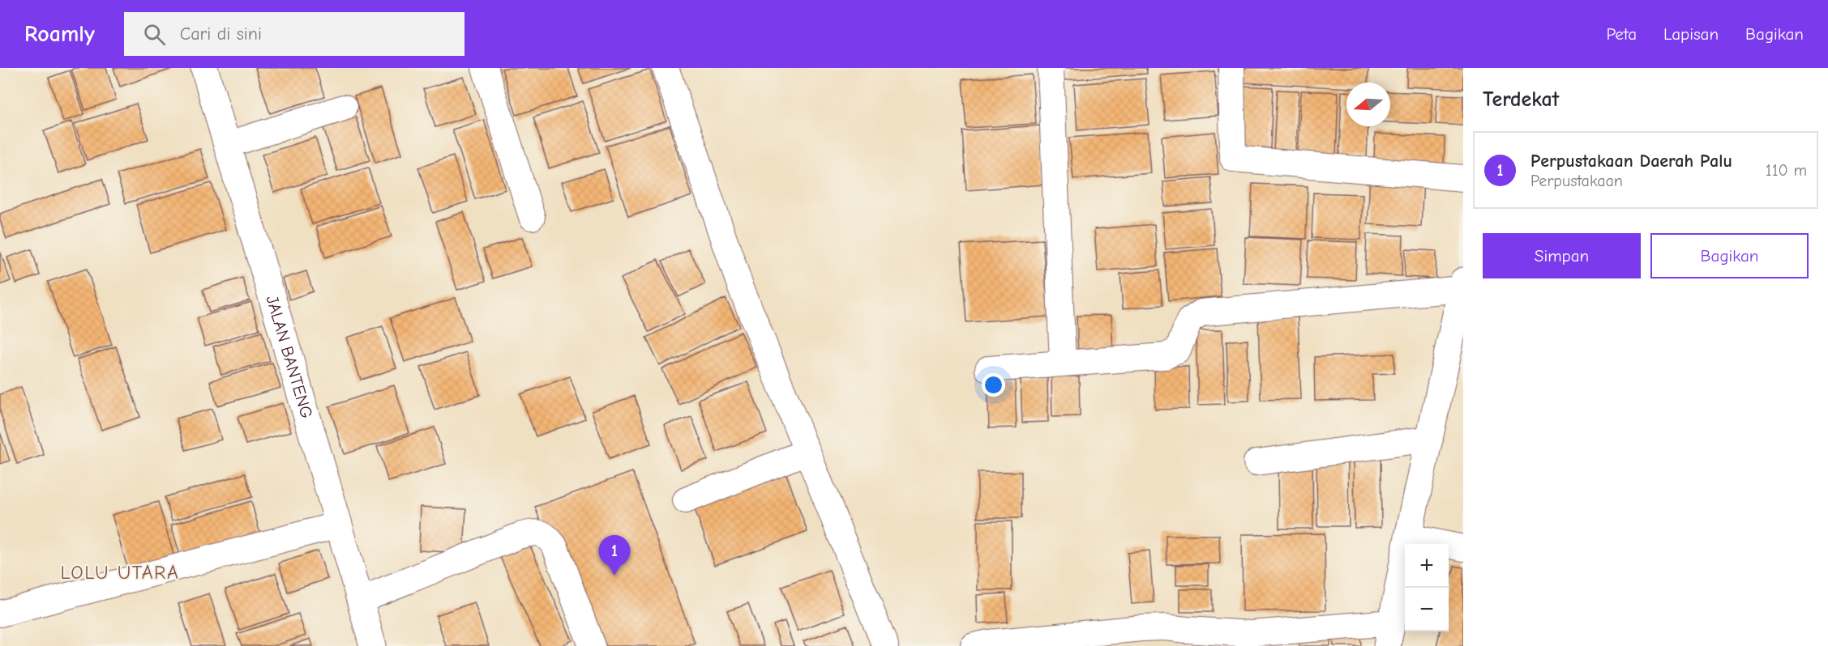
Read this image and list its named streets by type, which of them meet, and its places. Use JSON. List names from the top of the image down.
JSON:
{
  "streets": {
    "street": ["JALAN BANTENG"]
  },
  "districts": ["LOLU UTARA"],
  "north": "left",
  "page": {
    "header": "Roamly",
    "search": "Cari di sini",
    "nav": ["Peta", "Lapisan", "Bagikan"],
    "heading": "Terdekat",
    "list": [
      {
        "mark": "1",
        "name": "Perpustakaan Daerah Palu",
        "note": "Perpustakaan",
        "value": "110 m"
      }
    ],
    "buttons": ["Simpan", "Bagikan"],
    "pins": "1",
    "map_buttons": ["+", "−"]
  }
}
